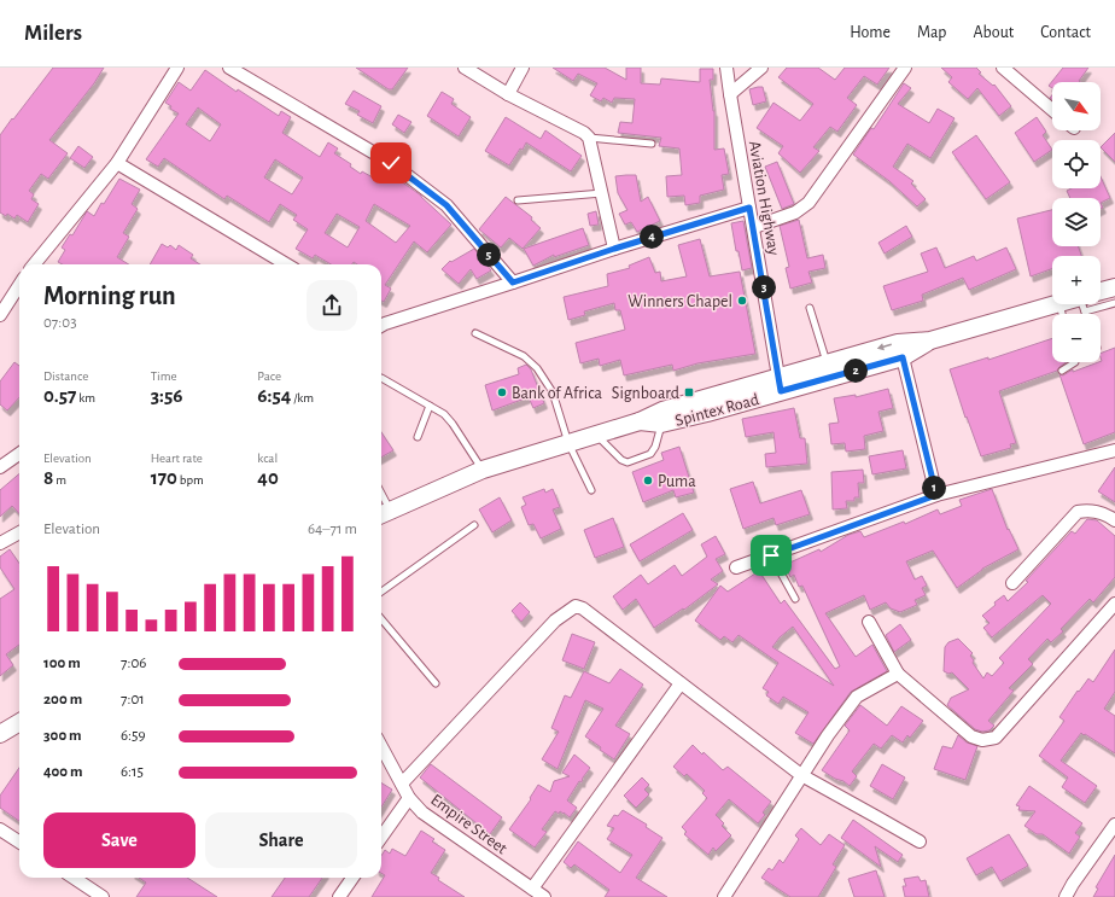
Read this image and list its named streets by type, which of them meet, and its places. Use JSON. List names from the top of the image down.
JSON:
{
  "streets": {
    "main road": ["Spintex Road"],
    "street": ["Aviation Highway", "Empire Street"]
  },
  "crossings": [
    ["Aviation Highway", "Spintex Road"]
  ],
  "places": {
    "other": ["Winners Chapel", "Bank of Africa", "Puma"],
    "transit": ["Signboard"]
  },
  "north": "bottom right",
  "page": {
    "header": "Milers",
    "nav": [
      "Home",
      "Map",
      "About",
      "Contact"
    ],
    "map_buttons": ["+", "−"],
    "pins": [
      "4",
      "5",
      "3",
      "2",
      "1"
    ],
    "heading": ["Morning run", "07:03"],
    "stats": [
      ["Distance", "0.57 km"],
      ["Time", "3:56"],
      ["Pace", "6:54 /km"],
      ["Elevation", "8 m"],
      ["Heart rate", "170 bpm"],
      ["kcal", "40"]
    ],
    "chart": ["Elevation", "64–71 m"],
    "list": [
      {
        "name": "100 m",
        "note": "7:06"
      },
      {
        "name": "200 m",
        "note": "7:01"
      },
      {
        "name": "300 m",
        "note": "6:59"
      },
      {
        "name": "400 m",
        "note": "6:15"
      }
    ],
    "buttons": ["Save", "Share"]
  }
}
